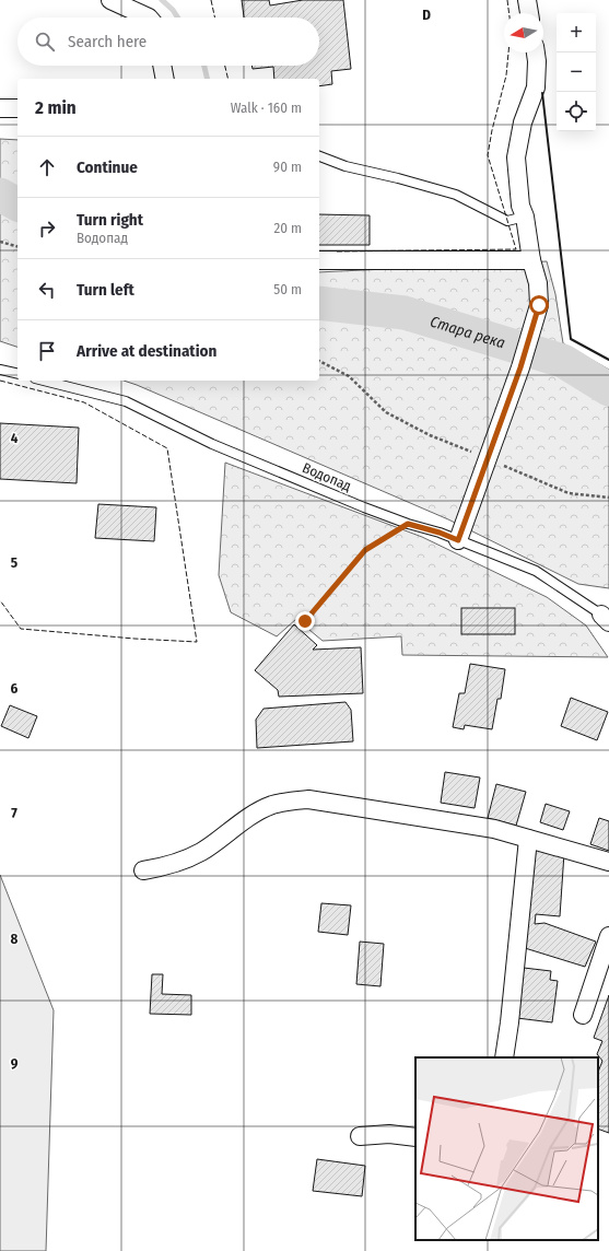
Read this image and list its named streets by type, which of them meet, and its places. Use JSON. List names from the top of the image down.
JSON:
{
  "streets": {
    "lane": ["Водопад"]
  },
  "water": ["Стара река"],
  "north": "left",
  "page": {
    "map_buttons": ["+", "−"],
    "search": "Search here",
    "heading": ["2 min", "Walk · 160 m"],
    "list": [
      ["Continue", "90 m"],
      ["Turn right", "Водопад", "20 m"],
      ["Turn left", "50 m"],
      "Arrive at destination"
    ]
  },
  "grid": {
    "columns": ["D"],
    "rows": [
      "4",
      "5",
      "6",
      "7",
      "8",
      "9"
    ]
  }
}
